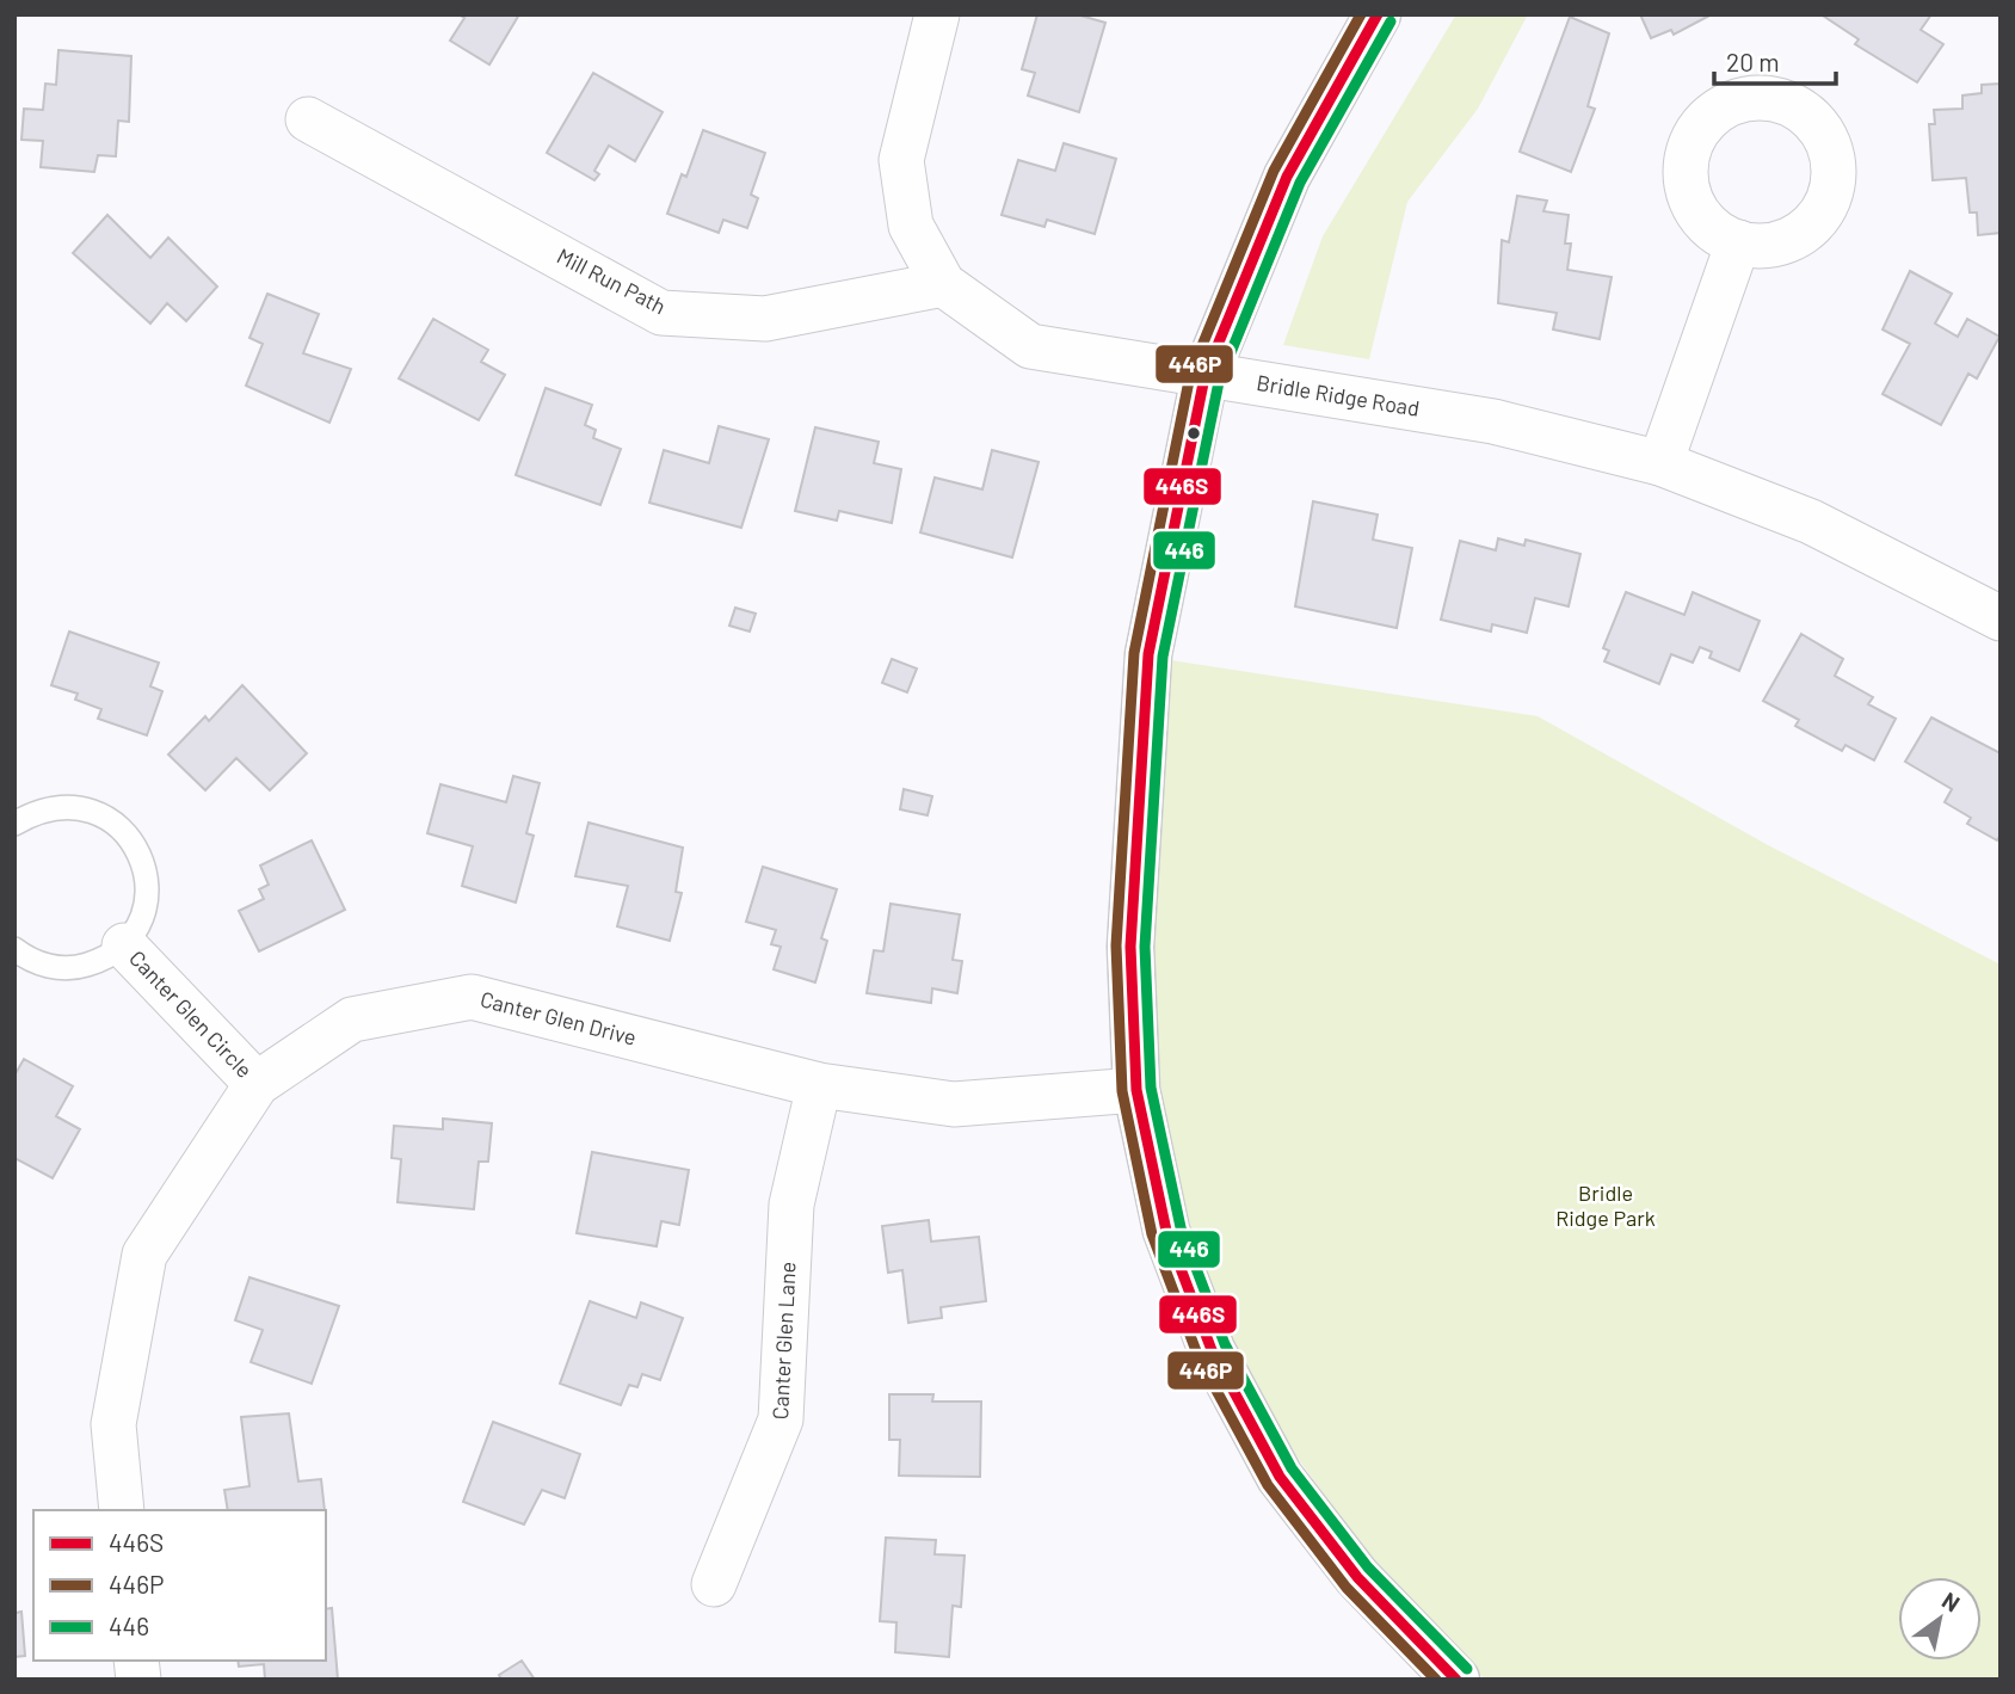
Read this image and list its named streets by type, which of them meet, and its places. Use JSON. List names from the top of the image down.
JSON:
{
  "streets": {
    "street": [
      "Mill Run Path",
      "Bridle Ridge Road",
      "Canter Glen Circle",
      "Canter Glen Drive",
      "Canter Glen Lane"
    ]
  },
  "crossings": [
    ["Mill Run Path", "Bridle Ridge Road"],
    ["Canter Glen Circle", "Canter Glen Drive"],
    ["Canter Glen Drive", "Canter Glen Lane"]
  ],
  "parks": ["Bridle Ridge Park"],
  "lines": ["transit line 446S", "transit line 446P", "transit line 446"],
  "legend": ["446S", "446P", "446"],
  "scale_bar": "20 m",
  "north": "top right"
}
